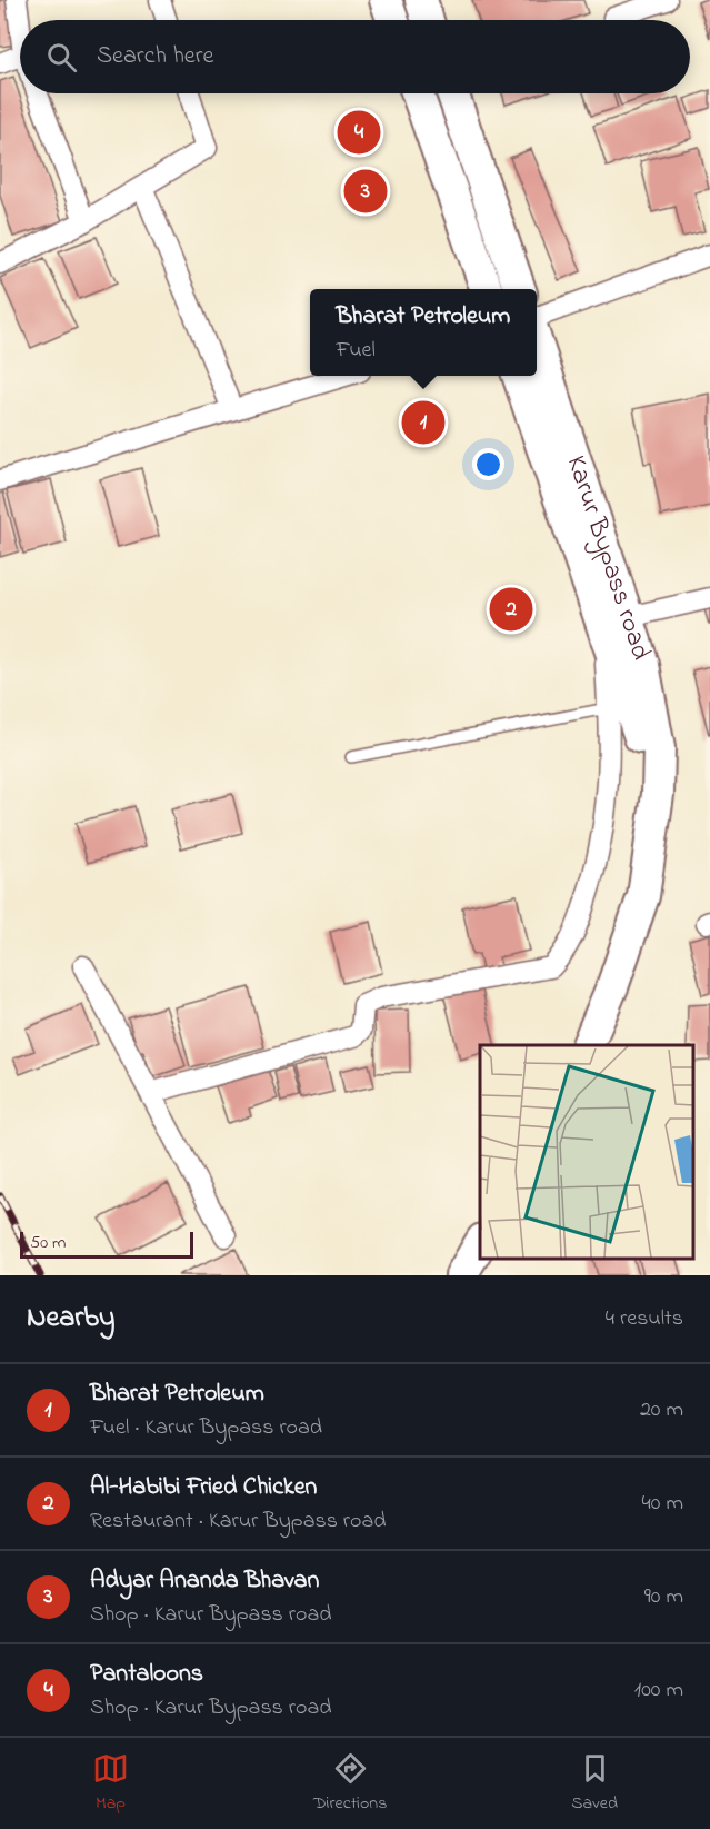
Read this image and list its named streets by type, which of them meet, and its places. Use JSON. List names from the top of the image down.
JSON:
{
  "streets": {
    "main road": ["Karur Bypass road"]
  },
  "scale_bar": "50 m",
  "page": {
    "search": "Search here",
    "pins": [
      "4",
      "3",
      "1",
      "2"
    ],
    "popup": ["Bharat Petroleum", "Fuel"],
    "scale": "50 m",
    "heading": ["Nearby", "4 results"],
    "list": [
      {
        "mark": "1",
        "name": "Bharat Petroleum",
        "note": "Fuel · Karur Bypass road",
        "value": "20 m"
      },
      {
        "mark": "2",
        "name": "Al-Habibi Fried Chicken",
        "note": "Restaurant · Karur Bypass road",
        "value": "40 m"
      },
      {
        "mark": "3",
        "name": "Adyar Ananda Bhavan",
        "note": "Shop · Karur Bypass road",
        "value": "90 m"
      },
      {
        "mark": "4",
        "name": "Pantaloons",
        "note": "Shop · Karur Bypass road",
        "value": "100 m"
      }
    ],
    "nav": ["Map", "Directions", "Saved"]
  }
}
